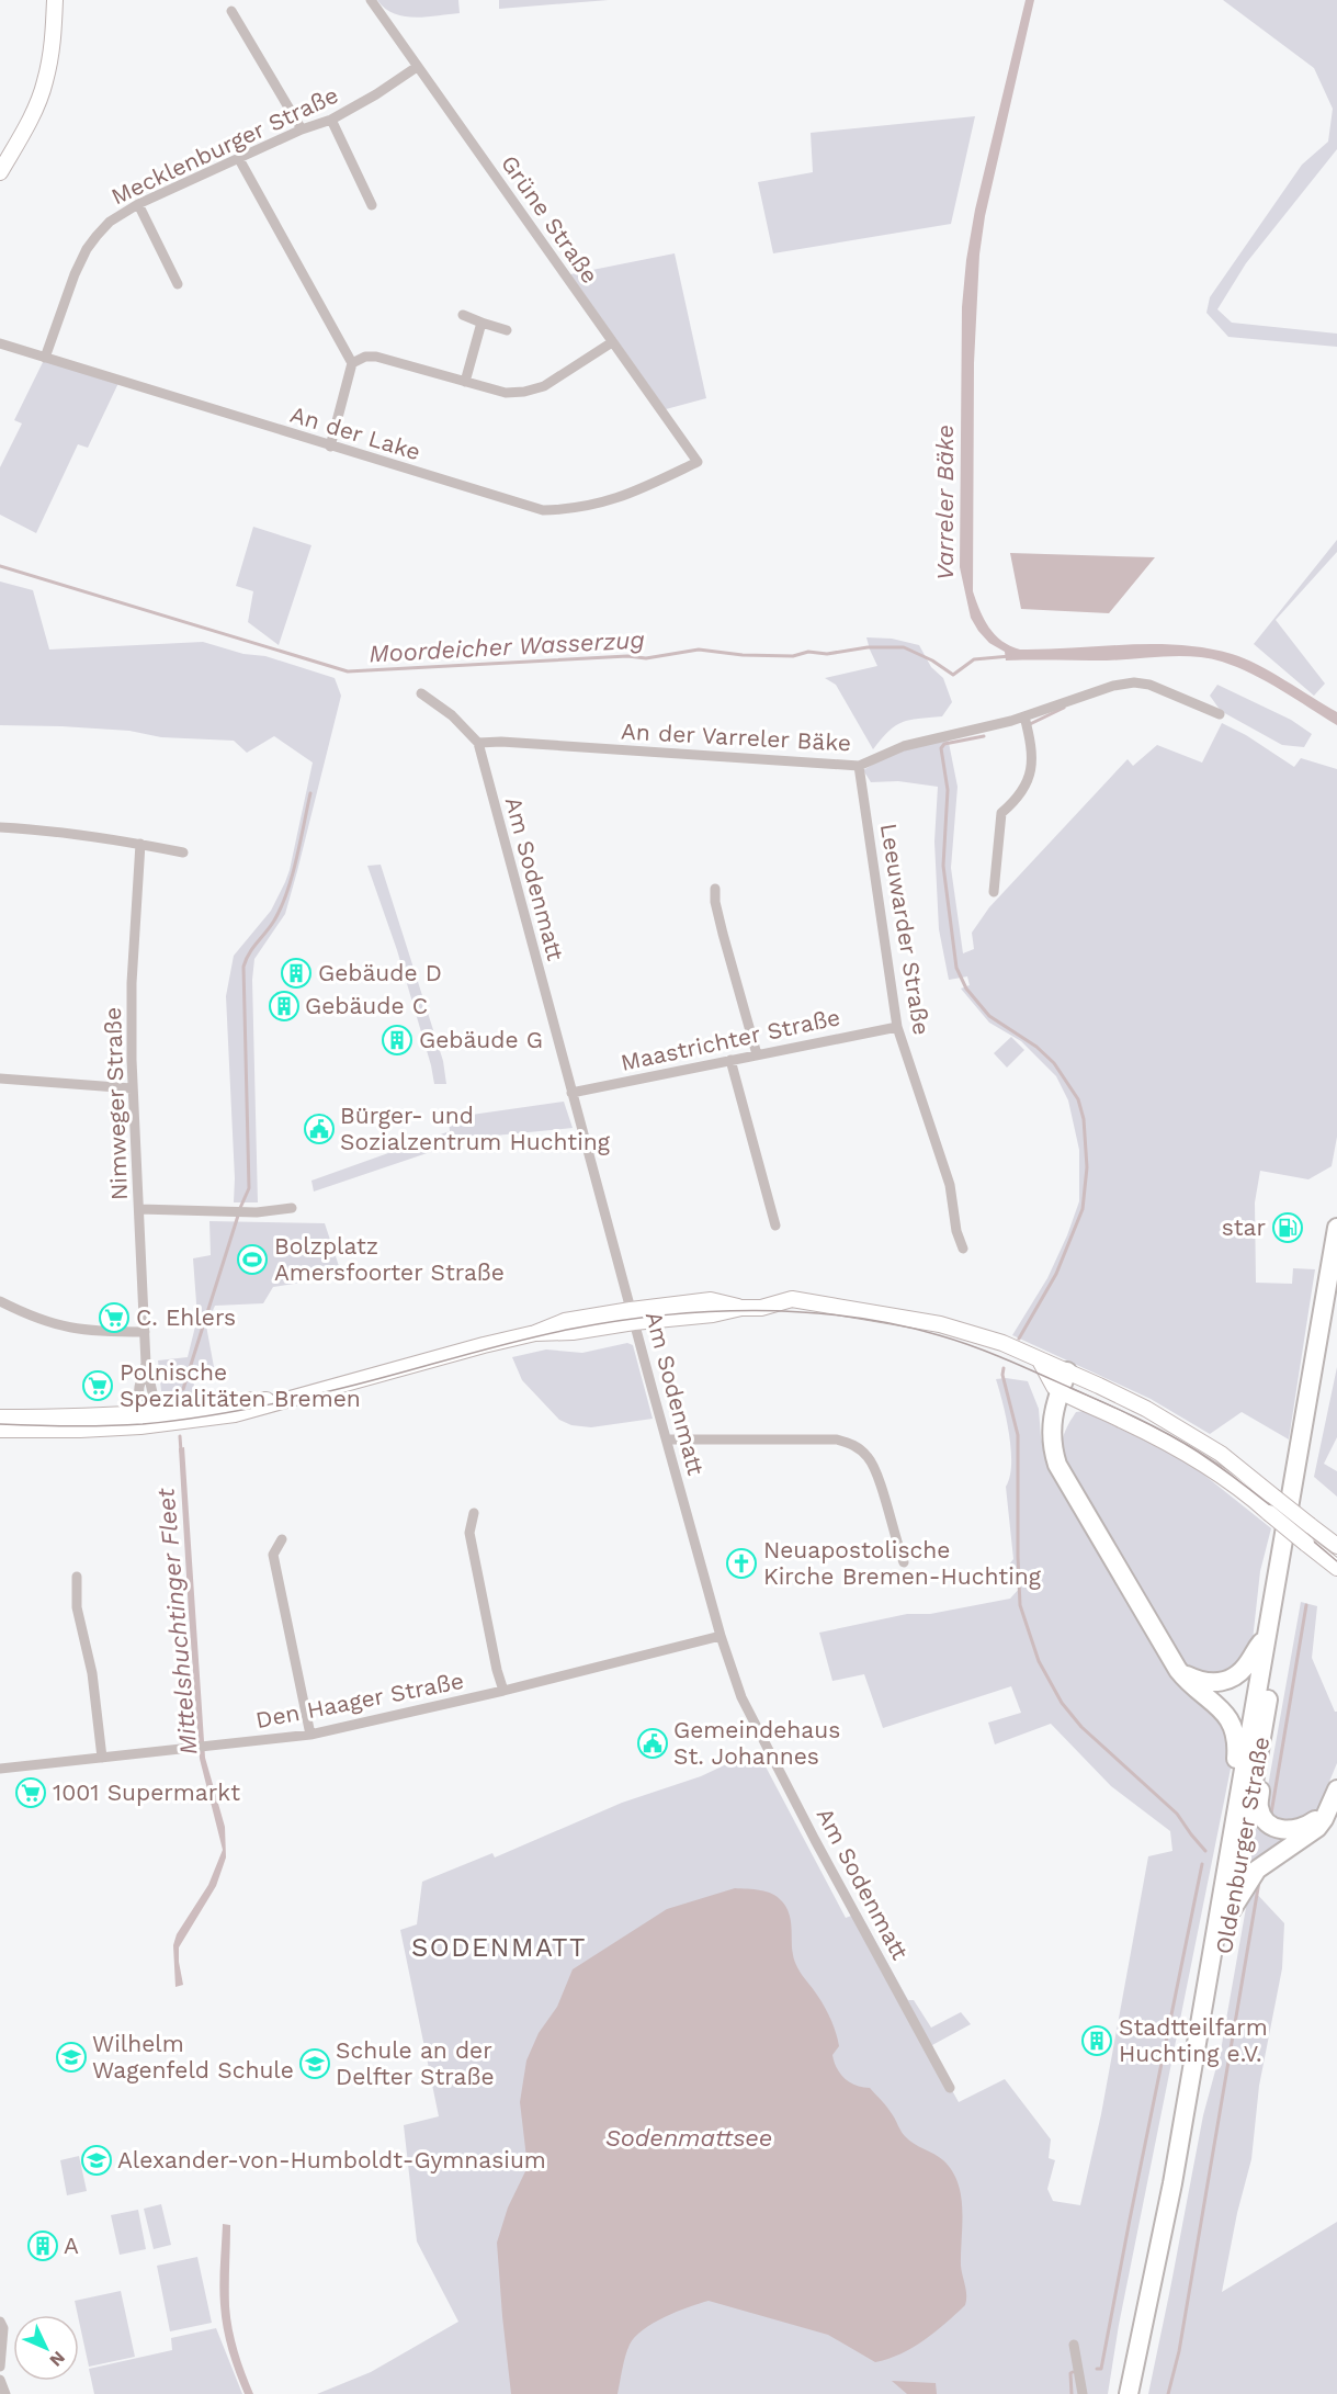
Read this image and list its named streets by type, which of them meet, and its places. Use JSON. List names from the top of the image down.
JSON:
{
  "streets": {
    "highway": ["Oldenburger Straße"],
    "street": [
      "Mecklenburger Straße",
      "Grüne Straße",
      "An der Lake",
      "An der Varreler Bäke",
      "Am Sodenmatt",
      "Leeuwarder Straße",
      "Maastrichter Straße",
      "Nimweger Straße",
      "Den Haager Straße"
    ]
  },
  "crossings": [
    ["Mecklenburger Straße", "Grüne Straße"],
    ["Mecklenburger Straße", "An der Lake"],
    ["Grüne Straße", "An der Lake"],
    ["An der Varreler Bäke", "Am Sodenmatt"],
    ["An der Varreler Bäke", "Leeuwarder Straße"],
    ["Am Sodenmatt", "Maastrichter Straße"],
    ["Am Sodenmatt", "Den Haager Straße"],
    ["Leeuwarder Straße", "Maastrichter Straße"]
  ],
  "districts": ["SODENMATT"],
  "water": [
    "Varreler Bäke",
    "Moordeicher Wasserzug",
    "Mittelshuchtinger Fleet",
    "Sodenmattsee"
  ],
  "places": {
    "building": [
      "Gebäude D",
      "Gebäude C",
      "Gebäude G",
      "Stadtteilfarm Huchting e.V.",
      "A"
    ],
    "public building": ["Bürger- und Sozialzentrum Huchting", "Gemeindehaus St. Johannes"],
    "fuel station": ["star"],
    "sports": ["Bolzplatz Amersfoorter Straße"],
    "supermarket": ["C. Ehlers", "Polnische Spezialitäten Bremen", "1001 Supermarkt"],
    "church": ["Neuapostolische Kirche Bremen-Huchting"],
    "school or university": ["Wilhelm Wagenfeld Schule", "Schule an der Delfter Straße", "Alexander-von-Humboldt-Gymnasium"]
  },
  "north": "bottom right"
}
